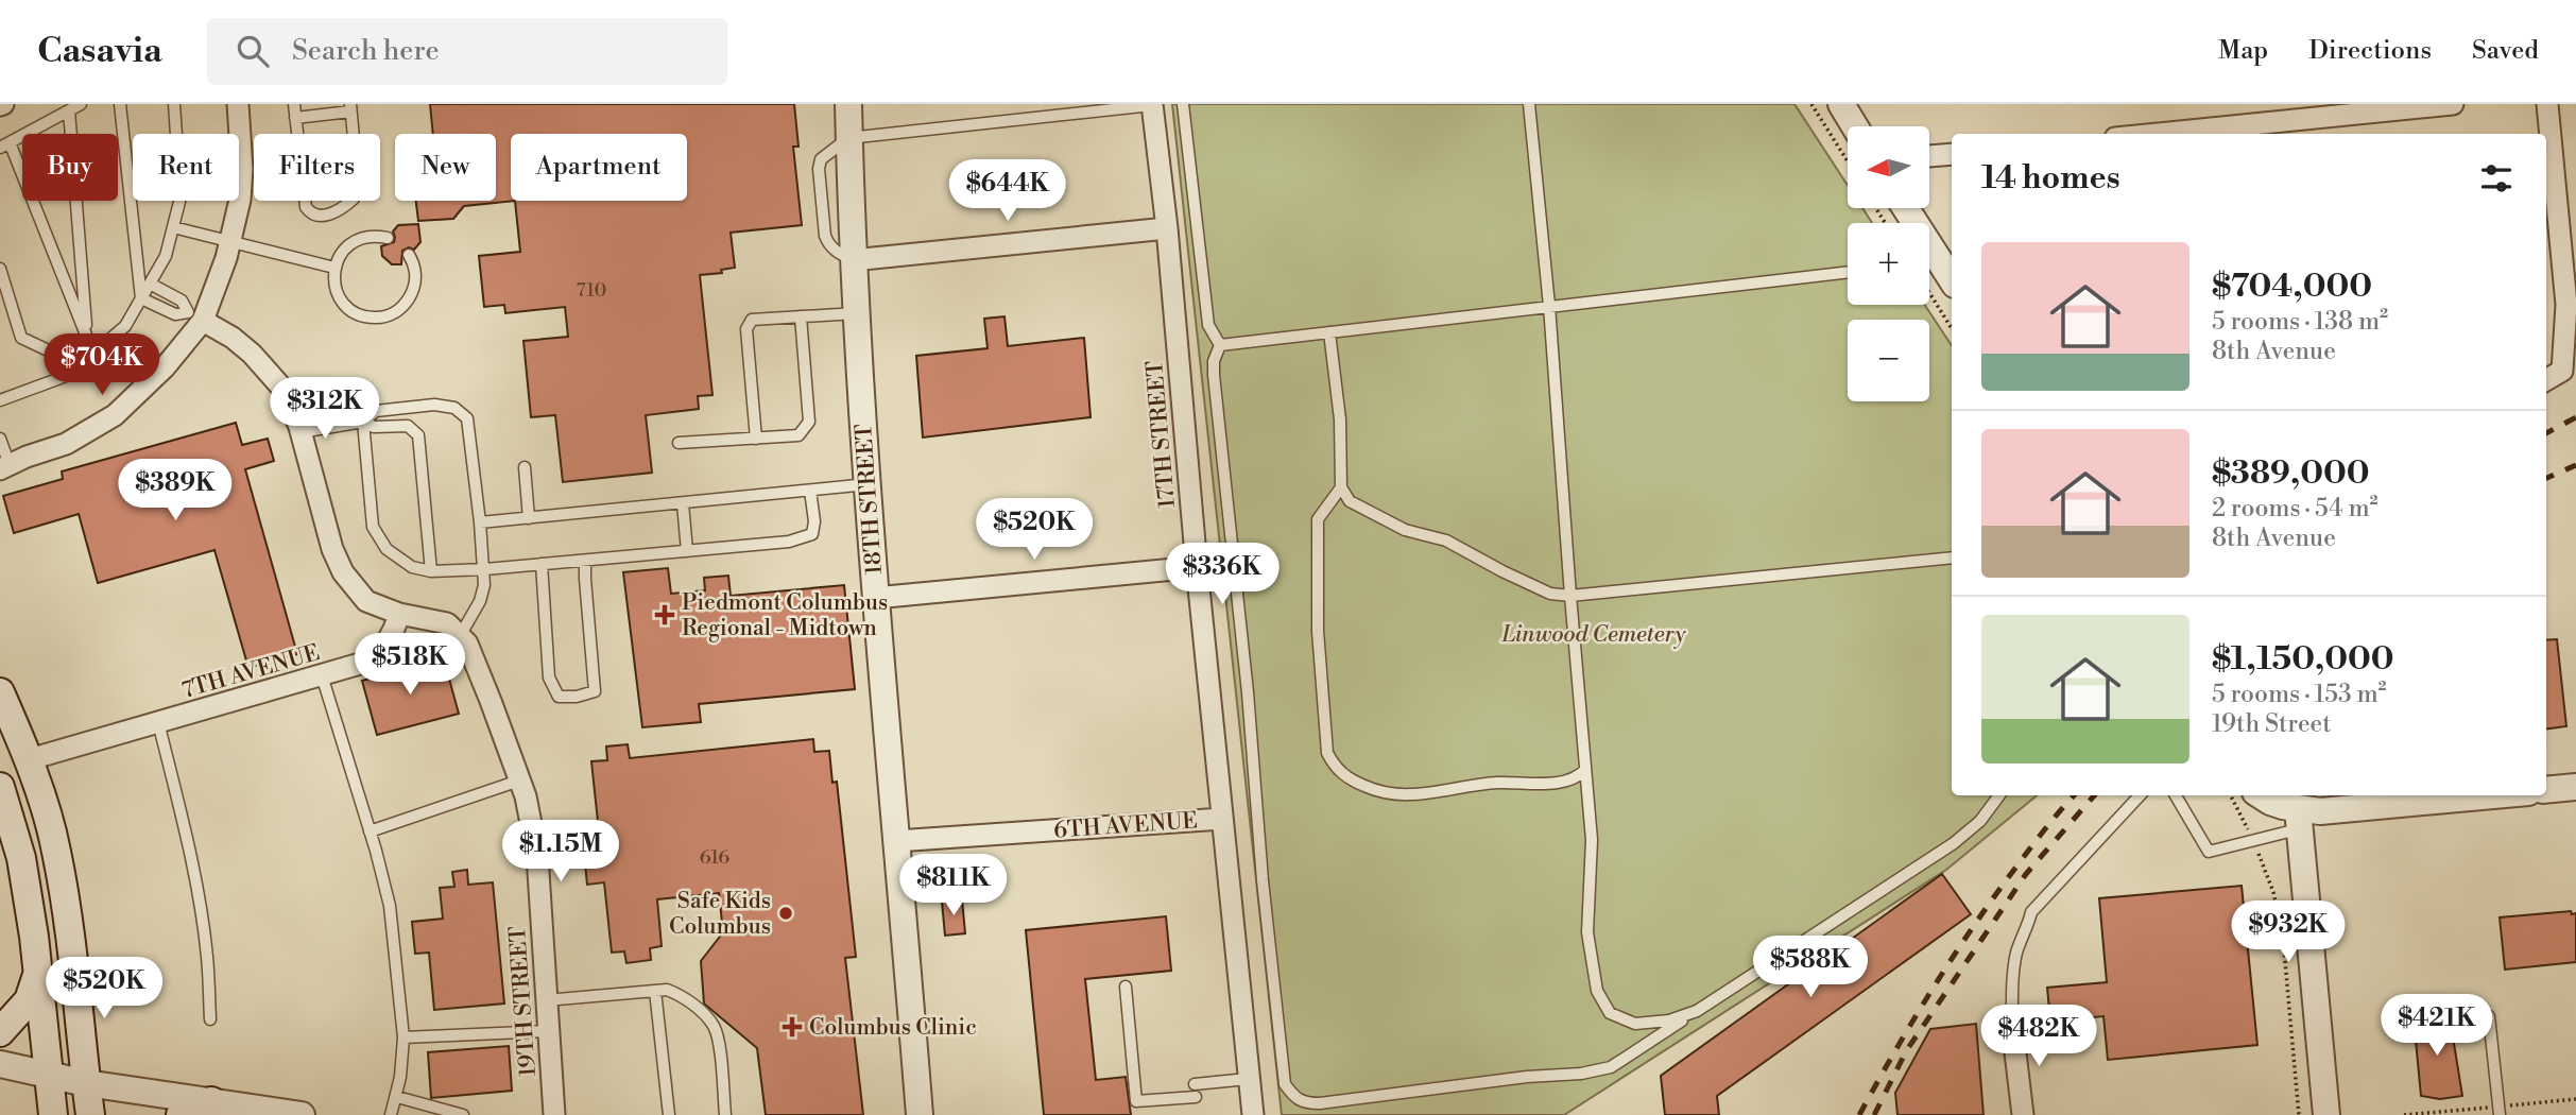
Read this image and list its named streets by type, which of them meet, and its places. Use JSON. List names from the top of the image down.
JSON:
{
  "streets": {
    "street": [
      "17TH STREET",
      "18TH STREET",
      "7TH AVENUE",
      "6TH AVENUE",
      "19TH STREET"
    ]
  },
  "crossings": [
    ["17TH STREET", "6TH AVENUE"],
    ["18TH STREET", "6TH AVENUE"]
  ],
  "parks": ["Linwood Cemetery"],
  "places": {
    "health": ["Piedmont Columbus Regional - Midtown", "Columbus Clinic"],
    "other": ["Safe Kids Columbus"]
  },
  "house_numbers": ["710", "616"],
  "north": "left",
  "page": {
    "header": "Casavia",
    "search": "Search here",
    "nav": ["Map", "Directions", "Saved"],
    "map_buttons": ["+", "−"],
    "chip": [
      "Buy",
      "Rent",
      "Filters",
      "New",
      "Apartment"
    ],
    "heading": "14 homes",
    "price": [
      "$644K",
      "$704K",
      "$312K",
      "$389K",
      "$520K",
      "$336K",
      "$518K",
      "$1.15M",
      "$811K",
      "$932K",
      "$588K",
      "$520K",
      "$421K",
      "$482K"
    ],
    "list": [
      {
        "name": "$704,000",
        "note": "5 rooms · 138 m² · 8th Avenue"
      },
      {
        "name": "$389,000",
        "note": "2 rooms · 54 m² · 8th Avenue"
      },
      {
        "name": "$1,150,000",
        "note": "5 rooms · 153 m² · 19th Street"
      }
    ]
  }
}
